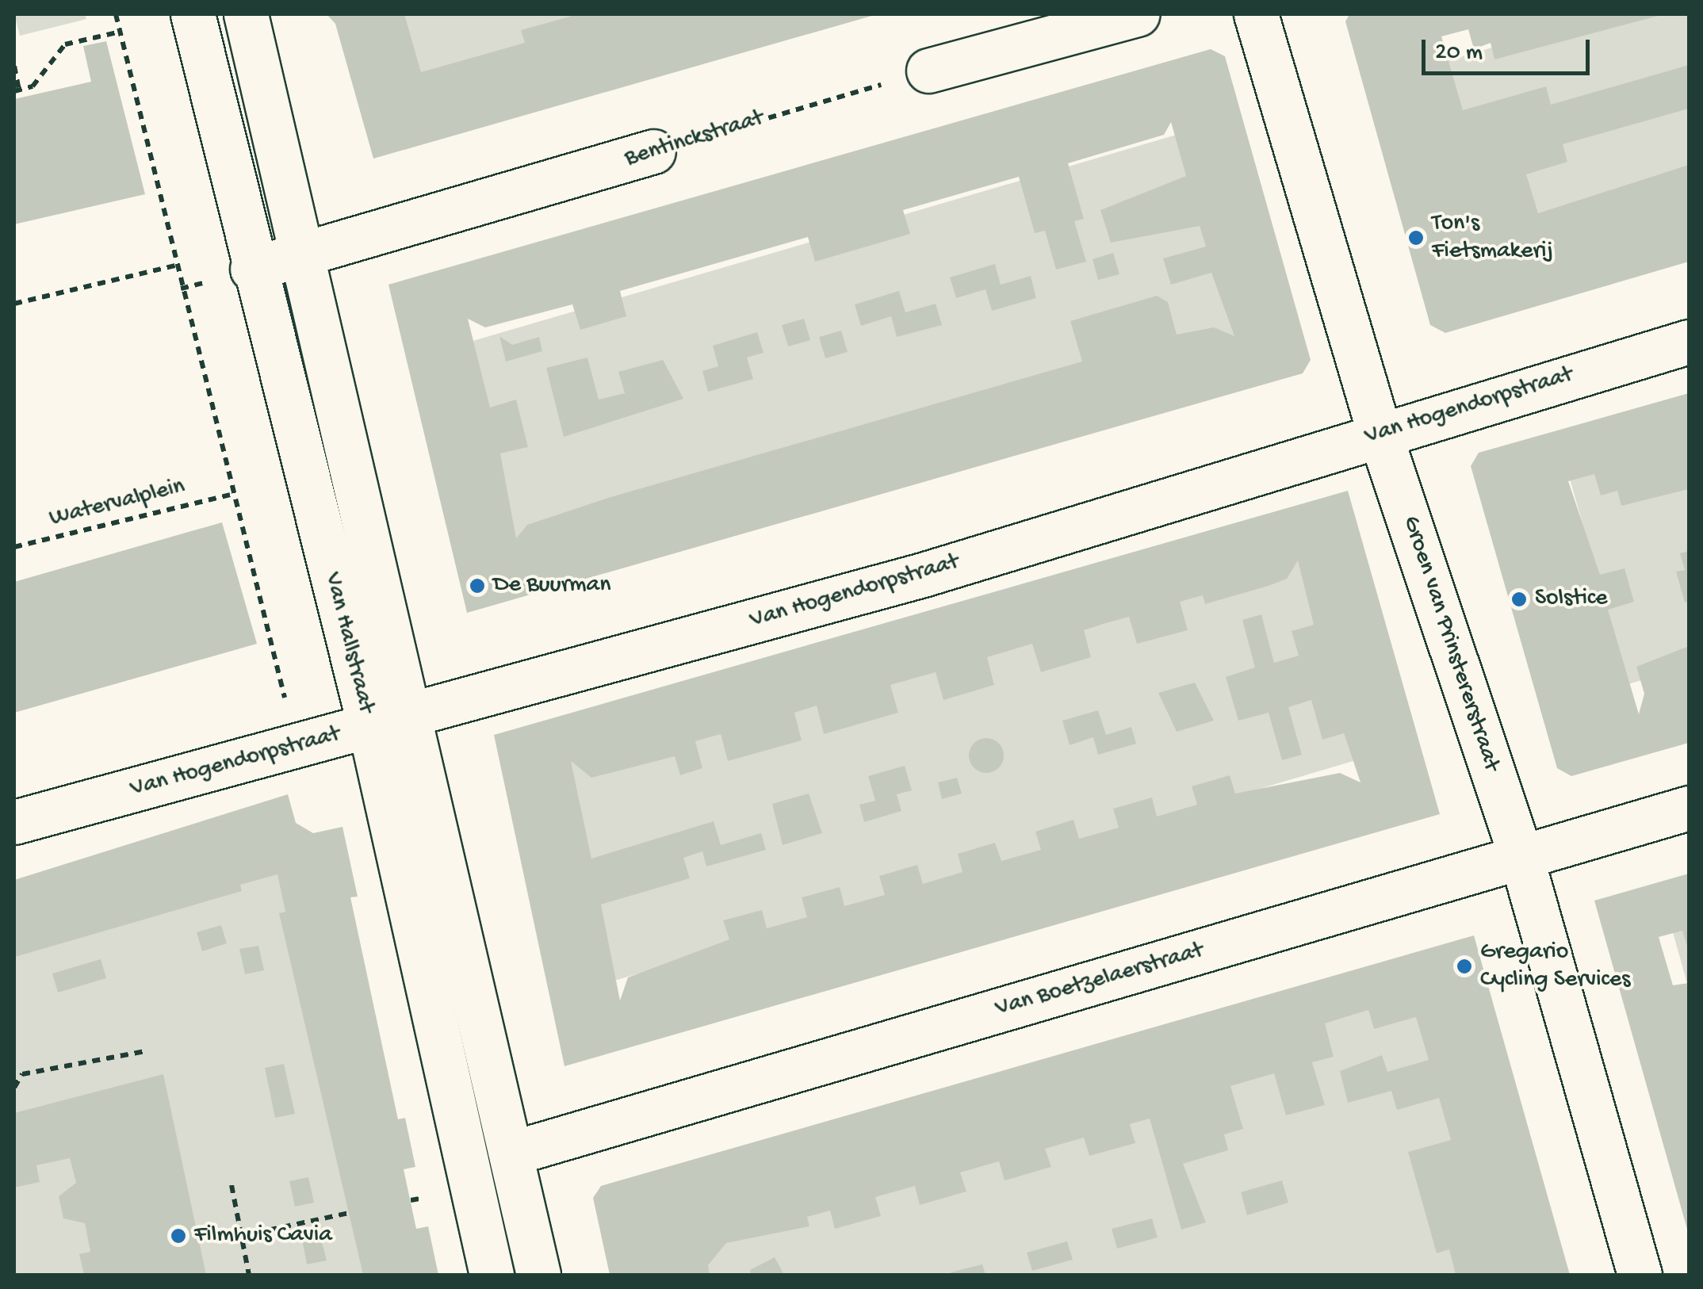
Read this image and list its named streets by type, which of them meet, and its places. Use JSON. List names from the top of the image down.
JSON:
{
  "streets": {
    "street": [
      "Bentinckstraat",
      "Van Hogendorpstraat",
      "Van Hallstraat",
      "Groen van Prinstererstraat",
      "Van Boetzelaerstraat"
    ],
    "path": ["Watervalplein"]
  },
  "crossings": [
    ["Bentinckstraat", "Van Hallstraat"],
    ["Van Hogendorpstraat", "Van Hallstraat"],
    ["Van Hogendorpstraat", "Groen van Prinstererstraat"],
    ["Van Hallstraat", "Van Boetzelaerstraat"],
    ["Groen van Prinstererstraat", "Van Boetzelaerstraat"]
  ],
  "places": [
    "Ton's Fietsmakerij",
    "De Buurman",
    "Solstice",
    "Gregario Cycling Services",
    "Filmhuis Cavia"
  ],
  "scale_bar": "20 m"
}
